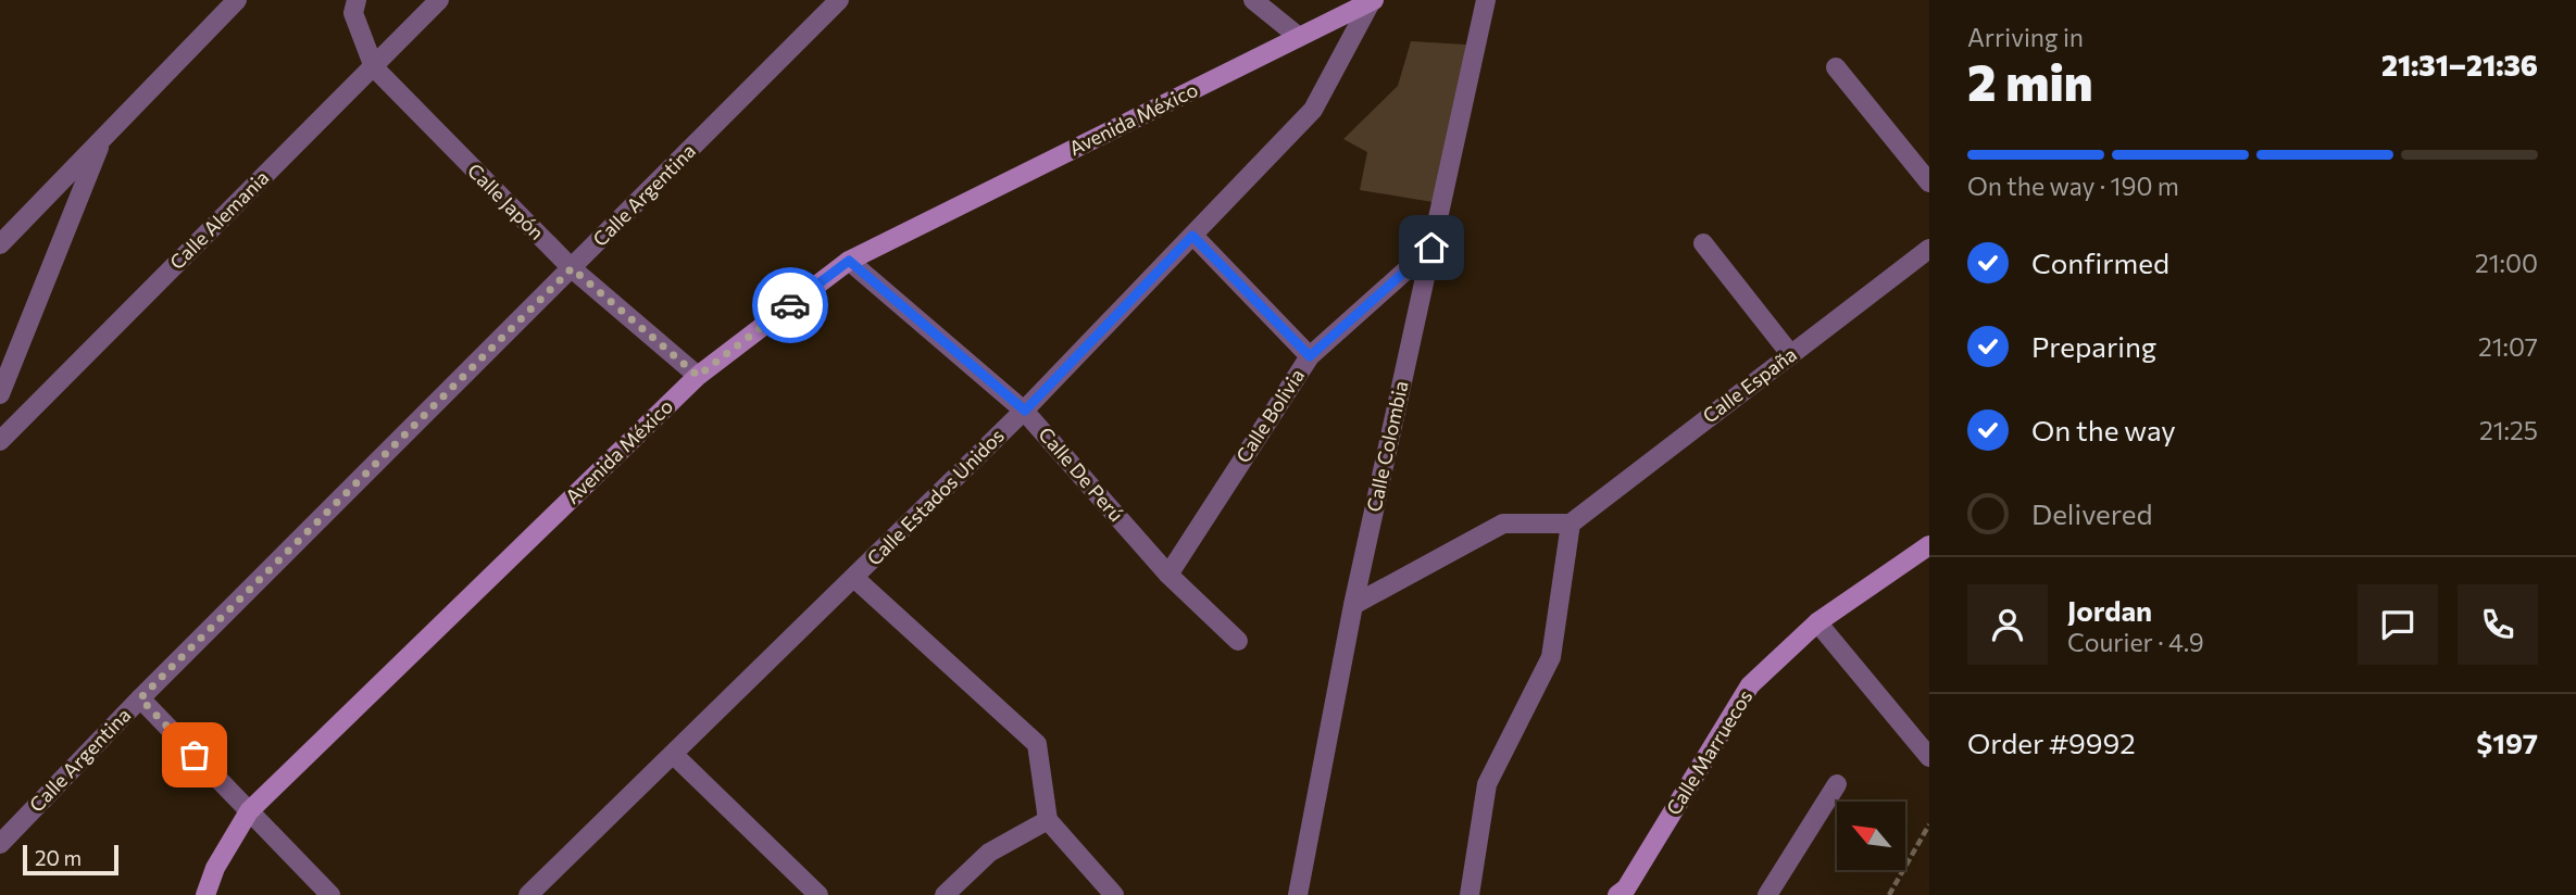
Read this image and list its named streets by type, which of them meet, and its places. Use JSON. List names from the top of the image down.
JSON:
{
  "streets": {
    "street": [
      "Avenida México",
      "Calle Argentina",
      "Calle Japón",
      "Calle Alemania",
      "Calle España",
      "Calle Bolivia",
      "Calle Colombia",
      "Calle De Perú",
      "Calle Estados Unidos",
      "Calle Marruecos"
    ]
  },
  "crossings": [
    ["Avenida México", "Calle Japón"],
    ["Avenida México", "Calle De Perú"],
    ["Avenida México", "Calle Estados Unidos"],
    ["Calle Argentina", "Calle Japón"],
    ["Calle Japón", "Calle Alemania"],
    ["Calle Bolivia", "Calle Colombia"],
    ["Calle Bolivia", "Calle De Perú"],
    ["Calle De Perú", "Calle Estados Unidos"]
  ],
  "scale_bar": "20 m",
  "north": "top left",
  "page": {
    "heading": ["2 min", "Arriving in", "21:31–21:36"],
    "panel": [
      "Jordan",
      "Courier · 4.9",
      "Order #9992",
      "$197"
    ],
    "bar": "On the way · 190 m",
    "list": [
      ["Confirmed", "21:00"],
      ["Preparing", "21:07"],
      ["On the way", "21:25"],
      "Delivered"
    ],
    "scale": "20 m"
  }
}
